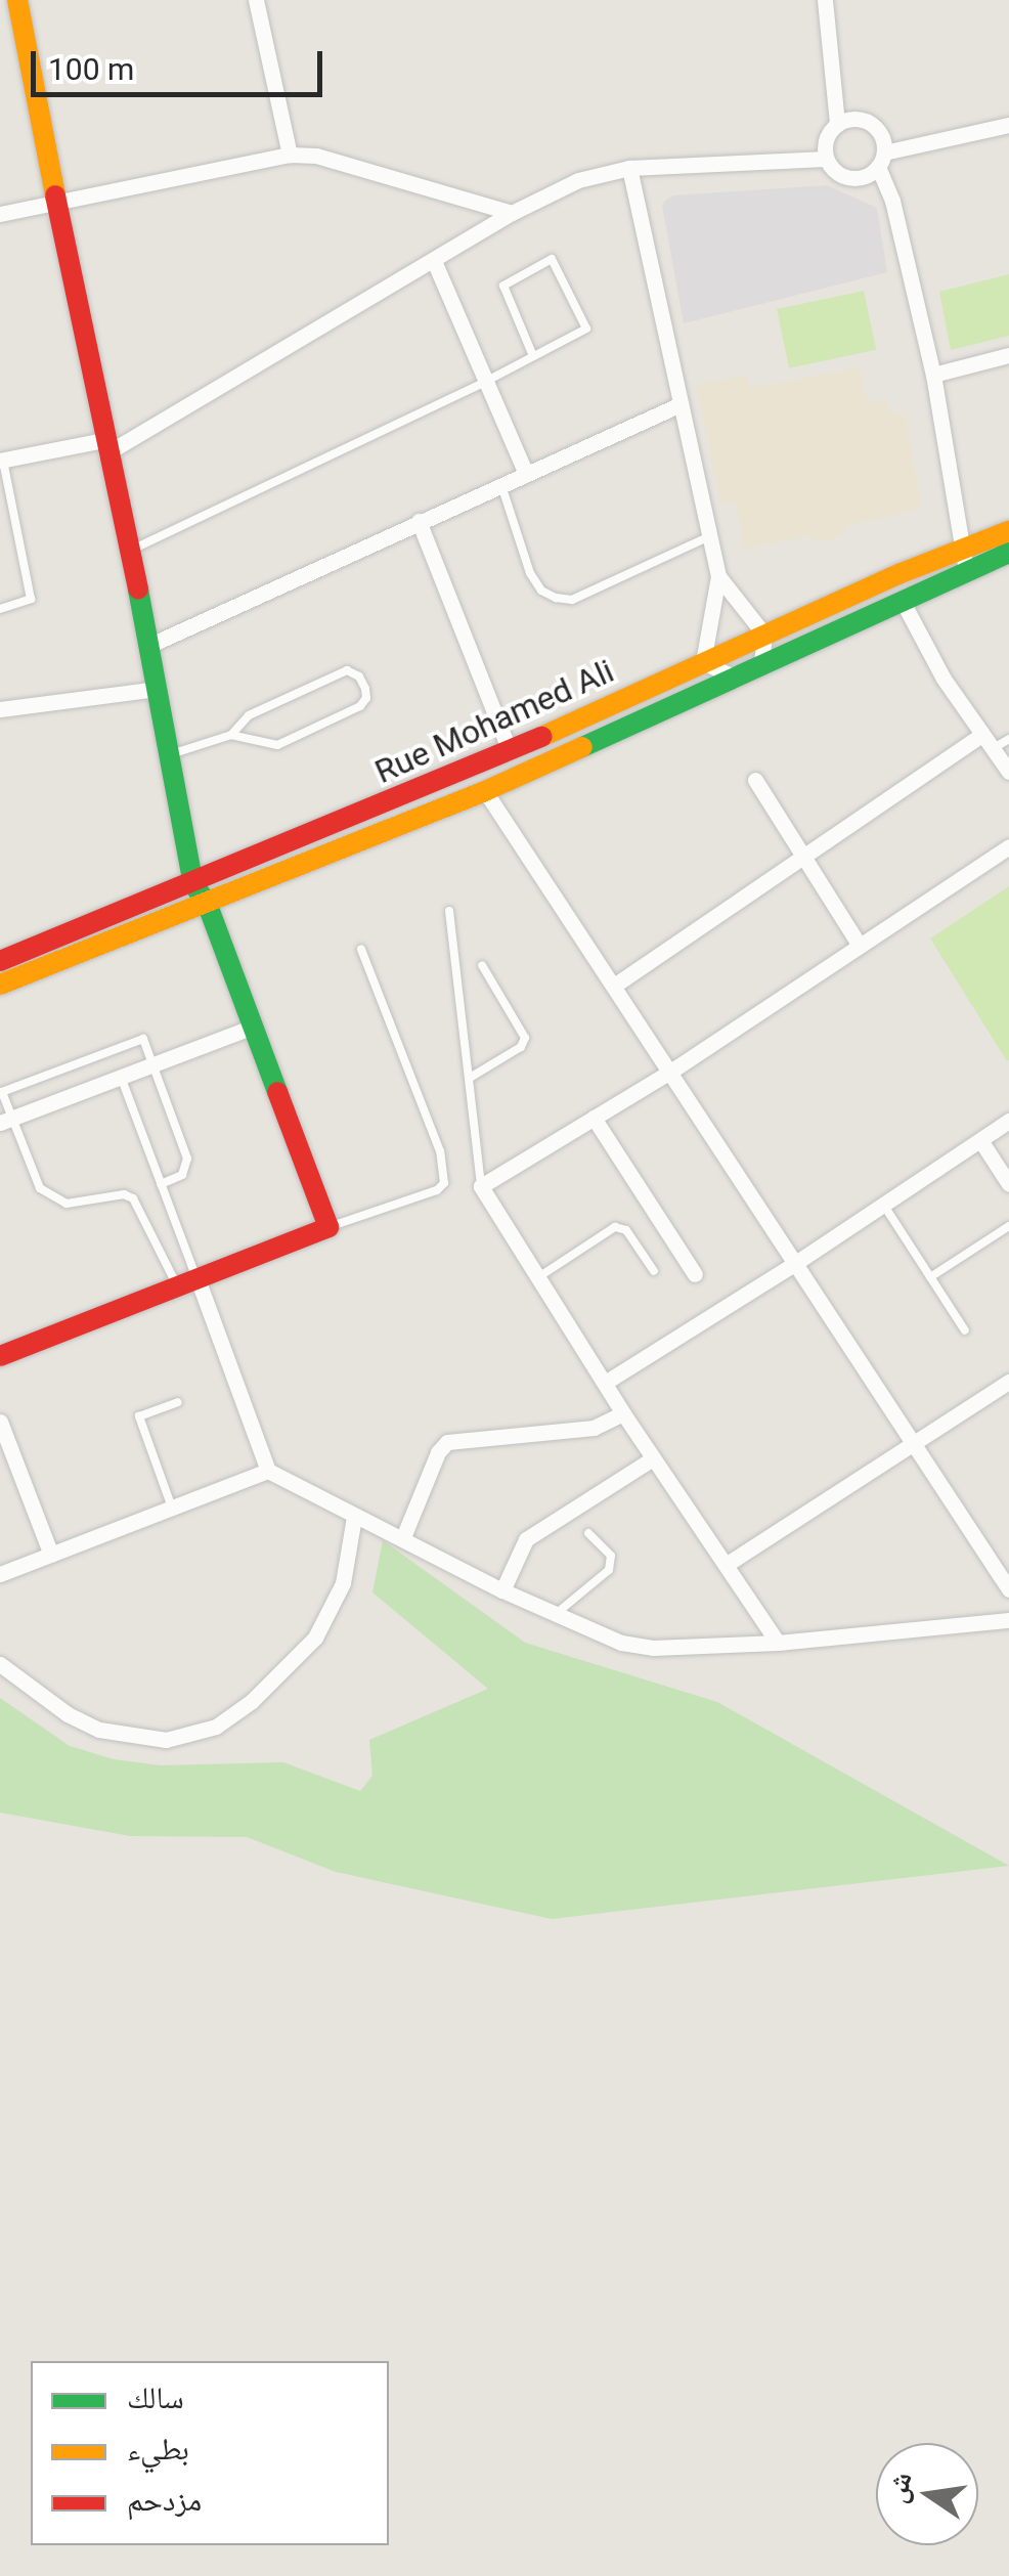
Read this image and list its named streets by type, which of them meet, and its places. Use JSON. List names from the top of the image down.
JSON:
{
  "streets": {
    "street": ["Rue Mohamed Ali"]
  },
  "legend": ["سالك", "بطيء", "مزدحم"],
  "scale_bar": "100 m",
  "north": "left"
}
